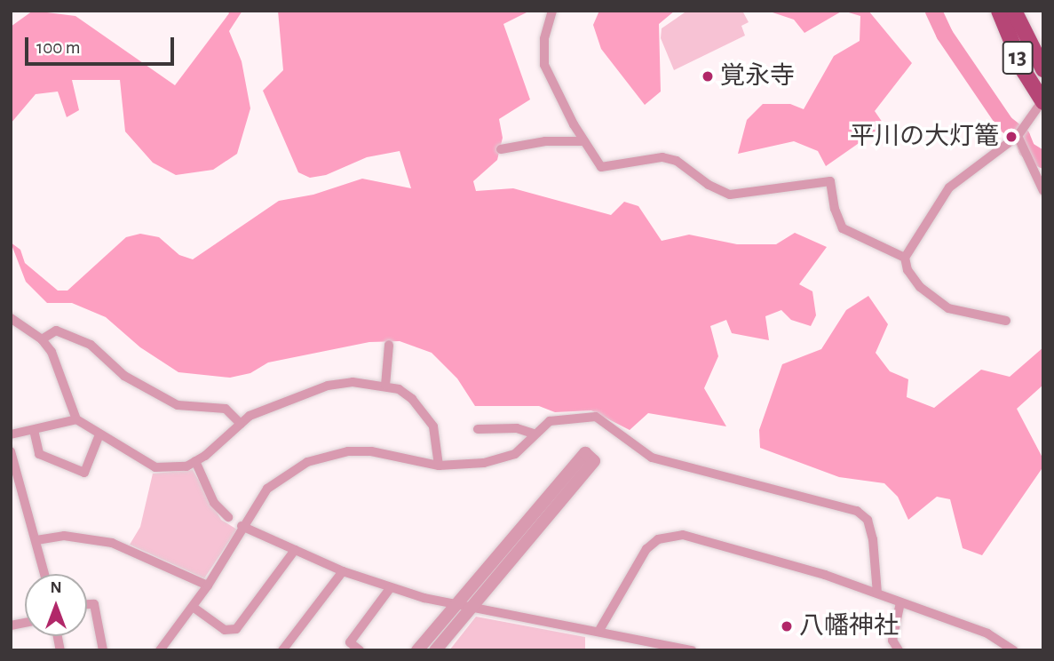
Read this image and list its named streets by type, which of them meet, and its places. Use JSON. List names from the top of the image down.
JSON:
{
  "streets": {
    "main road": ["13"]
  },
  "places": ["覚永寺", "平川の大灯篭", "八幡神社"],
  "scale_bar": "100 m",
  "north": "top"
}
